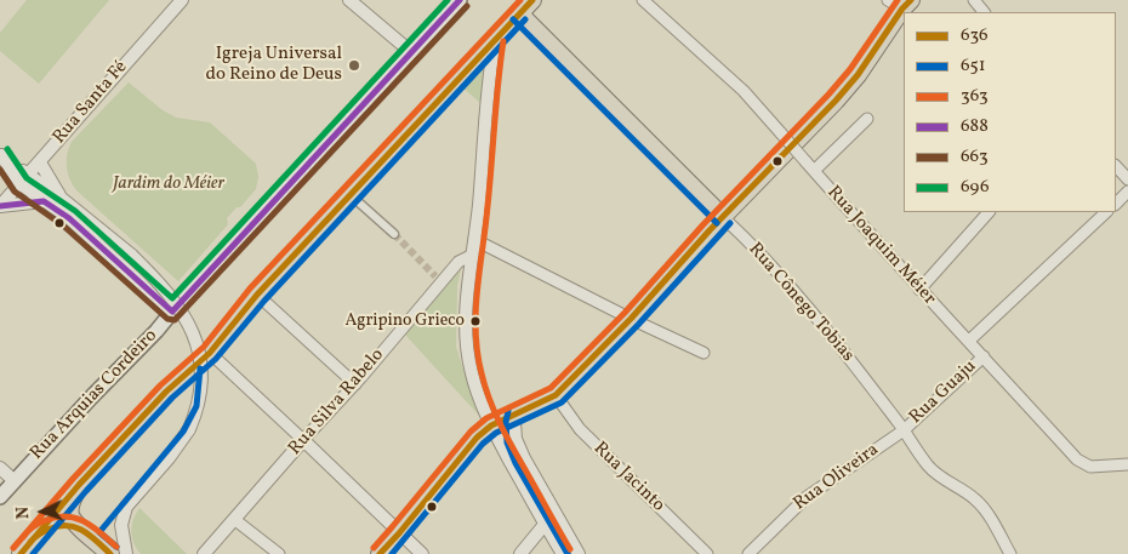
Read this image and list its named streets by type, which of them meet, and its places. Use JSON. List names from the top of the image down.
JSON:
{
  "streets": {
    "main road": ["Rua Cônego Tobias", "Rua Arquias Cordeiro"],
    "street": [
      "Rua Santa Fé",
      "Rua Joaquim Méier",
      "Rua Guaju",
      "Rua Silva Rabelo",
      "Rua Jacinto",
      "Rua Oliveira"
    ]
  },
  "crossings": [
    ["Rua Joaquim Méier", "Rua Guaju"],
    ["Rua Cônego Tobias", "Rua Guaju"],
    ["Rua Cônego Tobias", "Rua Oliveira"],
    ["Rua Guaju", "Rua Oliveira"]
  ],
  "parks": ["Jardim do Méier"],
  "places": ["Igreja Universal do Reino de Deus", "Agripino Grieco"],
  "lines": [
    "transit line 636",
    "transit line 363",
    "transit line 688",
    "transit line 696",
    "transit line 663",
    "transit line 651"
  ],
  "legend": [
    "636",
    "651",
    "363",
    "688",
    "663",
    "696"
  ],
  "north": "left"
}
